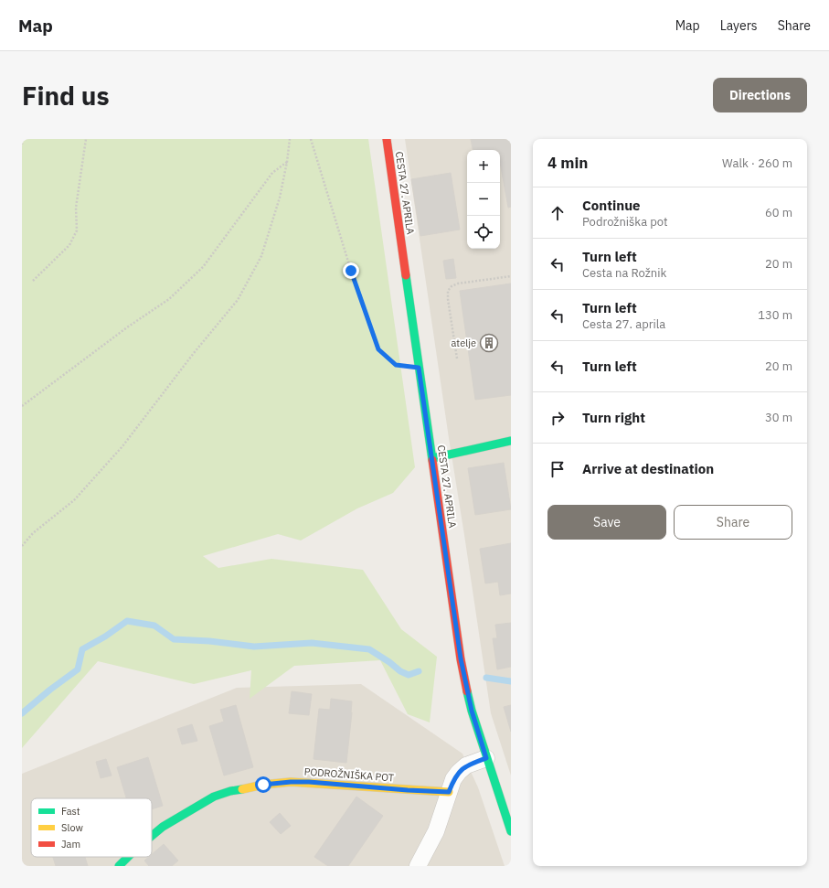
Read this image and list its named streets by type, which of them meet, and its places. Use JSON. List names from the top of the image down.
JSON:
{
  "streets": {
    "main road": ["CESTA 27. APRILA", "PODROŽNIŠKA POT"]
  },
  "places": {
    "building": ["atelje"]
  },
  "legend": ["Fast", "Slow", "Jam"],
  "page": {
    "header": "Map",
    "nav": ["Map", "Layers", "Share"],
    "buttons": [
      "Directions",
      ["Save", "Share"]
    ],
    "title": "Find us",
    "heading": ["4 min", "Walk · 260 m"],
    "map_buttons": ["+", "−"],
    "list": [
      ["Continue", "Podrožniška pot", "60 m"],
      ["Turn left", "Cesta na Rožnik", "20 m"],
      ["Turn left", "Cesta 27. aprila", "130 m"],
      ["Turn left", "20 m"],
      ["Turn right", "30 m"],
      "Arrive at destination"
    ]
  }
}
